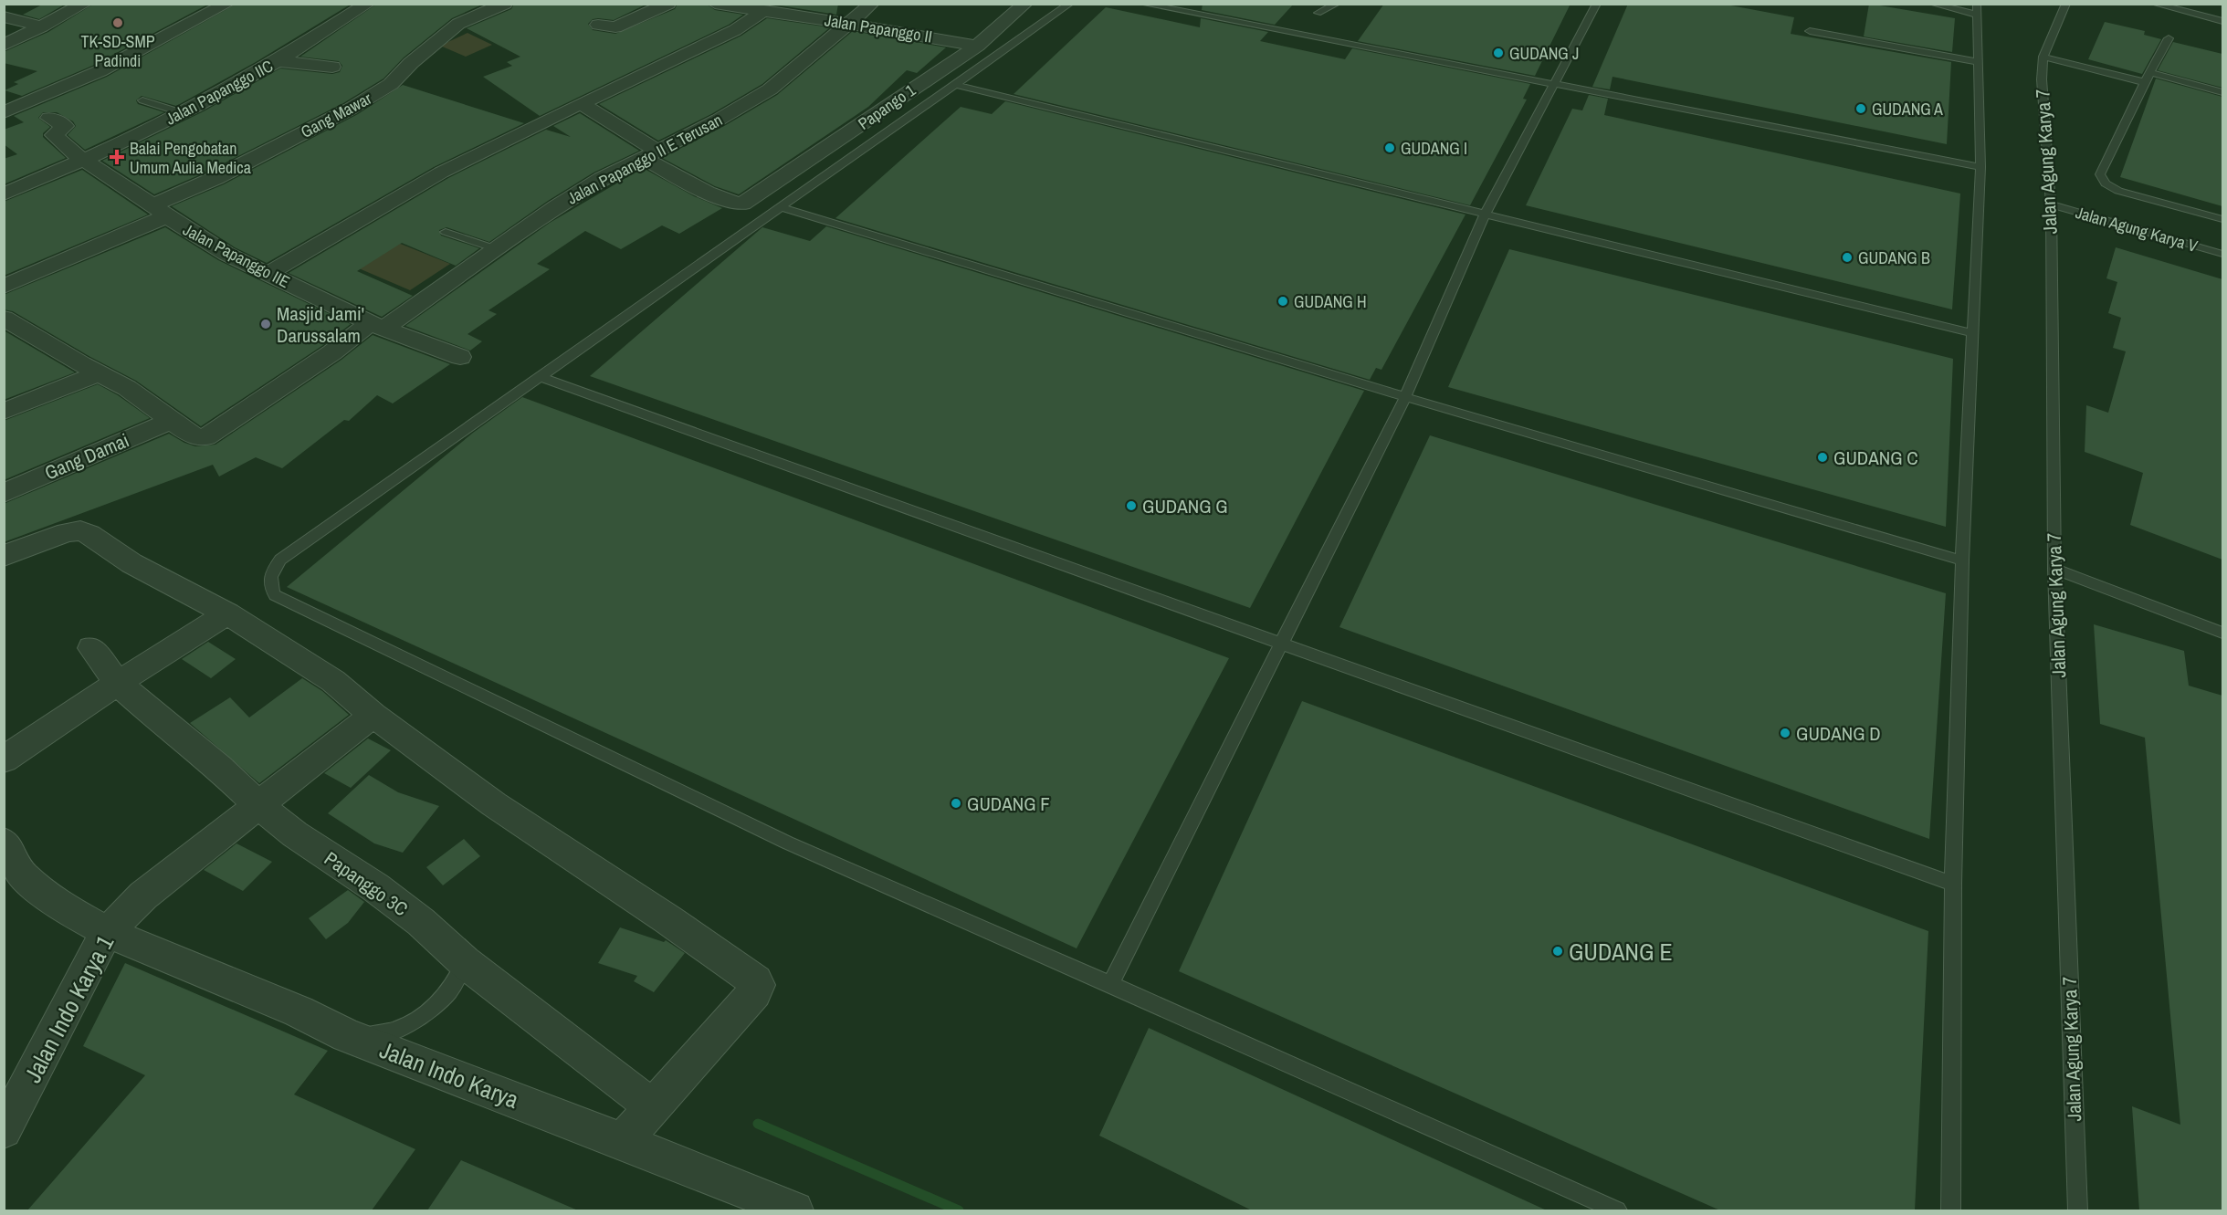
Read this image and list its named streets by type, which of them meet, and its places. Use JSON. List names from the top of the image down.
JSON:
{
  "streets": {
    "street": [
      "Jalan Papanggo II",
      "Jalan Papanggo IIC",
      "Papango 1",
      "Gang Mawar",
      "Jalan Papanggo II E Terusan",
      "Jalan Papanggo IIE",
      "Gang Damai",
      "Papanggo 3C",
      "Jalan Indo Karya 1",
      "Jalan Indo Karya"
    ],
    "lane": ["Jalan Agung Karya 7", "Jalan Agung Karya V"]
  },
  "crossings": [
    ["Jalan Papanggo II", "Papango 1"],
    ["Jalan Papanggo II", "Jalan Papanggo II E Terusan"],
    ["Jalan Papanggo IIC", "Jalan Papanggo IIE"],
    ["Papango 1", "Jalan Papanggo II E Terusan"],
    ["Gang Mawar", "Jalan Papanggo IIE"],
    ["Jalan Papanggo II E Terusan", "Jalan Papanggo IIE"],
    ["Jalan Papanggo II E Terusan", "Gang Damai"],
    ["Jalan Agung Karya 7", "Jalan Agung Karya V"],
    ["Papanggo 3C", "Jalan Indo Karya 1"],
    ["Jalan Indo Karya 1", "Jalan Indo Karya"]
  ],
  "places": {
    "other": [
      "TK-SD-SMP Padindi",
      "GUDANG J",
      "GUDANG A",
      "GUDANG I",
      "GUDANG B",
      "GUDANG H",
      "Masjid Jami' Darussalam",
      "GUDANG C",
      "GUDANG G",
      "GUDANG D",
      "GUDANG F",
      "GUDANG E"
    ],
    "health": ["Balai Pengobatan Umum Aulia Medica"]
  }
}
